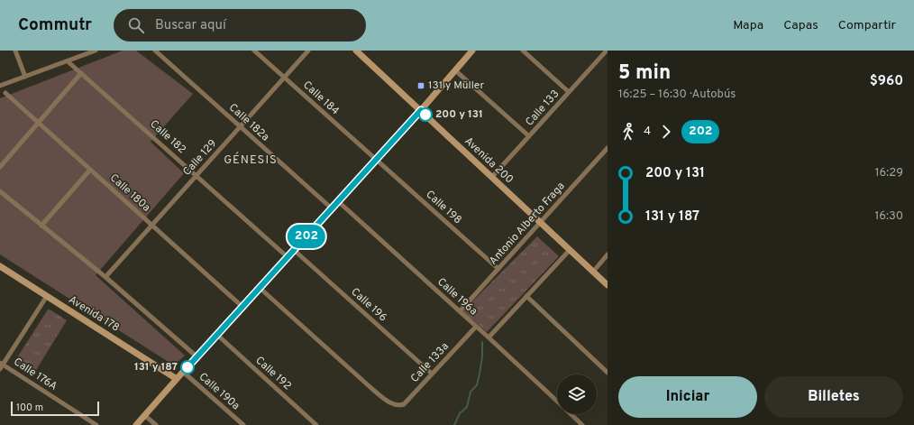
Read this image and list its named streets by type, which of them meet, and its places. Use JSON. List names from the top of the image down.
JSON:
{
  "streets": {
    "main road": ["Avenida 200", "Avenida 178"],
    "street": [
      "Calle 184",
      "Calle 133",
      "Calle 182a",
      "Calle 182",
      "Calle 129",
      "Calle 180a",
      "Calle 198",
      "Antonio Alberto Fraga",
      "Calle 196a",
      "Calle 196",
      "Calle 133a",
      "Calle 192",
      "Calle 176A",
      "Calle 190a"
    ]
  },
  "crossings": [
    ["Calle 184", "Calle 129"],
    ["Calle 184", "Calle 198"],
    ["Calle 133", "Avenida 200"],
    ["Calle 182a", "Calle 129"],
    ["Calle 182", "Calle 129"],
    ["Calle 129", "Calle 180a"],
    ["Avenida 200", "Antonio Alberto Fraga"],
    ["Calle 198", "Antonio Alberto Fraga"],
    ["Antonio Alberto Fraga", "Calle 196a"],
    ["Calle 196a", "Calle 133a"],
    ["Calle 196", "Calle 133a"]
  ],
  "districts": ["GÉNESIS"],
  "places": {
    "transit": ["131 y Müller"],
    "other": ["200 y 131", "131 y 187"]
  },
  "lines": ["bus line 202"],
  "scale_bar": "100 m",
  "page": {
    "header": "Commutr",
    "search": "Buscar aquí",
    "nav": ["Mapa", "Capas", "Compartir"],
    "on_map": "202",
    "heading": ["5 min", "16:25 – 16:30 · Autobús", "$960"],
    "legs": ["4", "202"],
    "list": [
      {
        "name": "200 y 131",
        "value": "16:29"
      },
      {
        "name": "131 y 187",
        "value": "16:30"
      }
    ],
    "buttons": ["Iniciar", "Billetes"],
    "scale": "100 m"
  }
}
